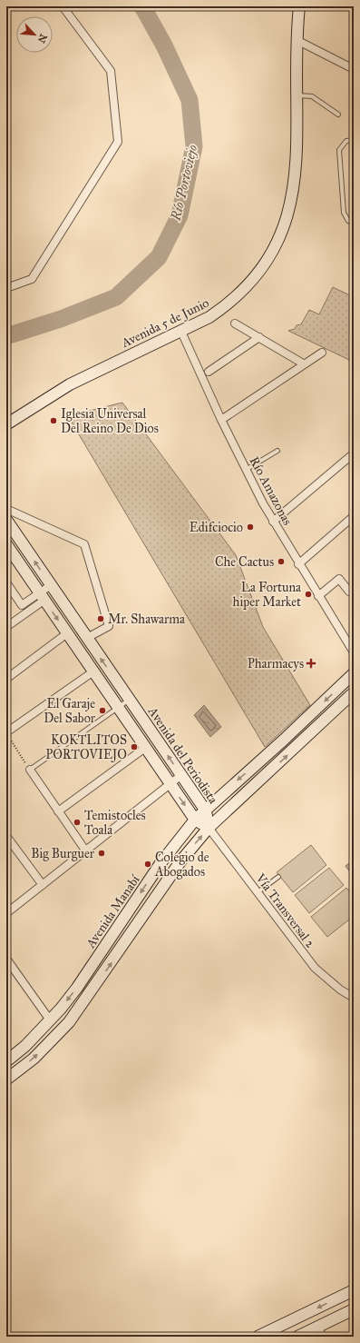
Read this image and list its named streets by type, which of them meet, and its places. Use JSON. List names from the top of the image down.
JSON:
{
  "streets": {
    "street": [
      "Avenida 5 de Junio",
      "Río Amazonas",
      "Avenida del Periodista",
      "Vía Transversal 2",
      "Avenida Manabí"
    ]
  },
  "crossings": [
    ["Avenida 5 de Junio", "Río Amazonas"],
    ["Avenida del Periodista", "Vía Transversal 2"],
    ["Avenida del Periodista", "Avenida Manabí"]
  ],
  "water": ["Río Portoviejo"],
  "places": {
    "other": [
      "Iglesia Universal Del Reino De Dios",
      "Edifciocio",
      "Che Cactus",
      "La Fortuna hiper Market",
      "Mr. Shawarma",
      "El Garaje Del Sabor",
      "KOKTLITOS PORTOVIEJO",
      "Temistocles Toala",
      "Big Burguer",
      "Colegio de Abogados"
    ],
    "health": ["Pharmacys"]
  },
  "north": "bottom right"
}
